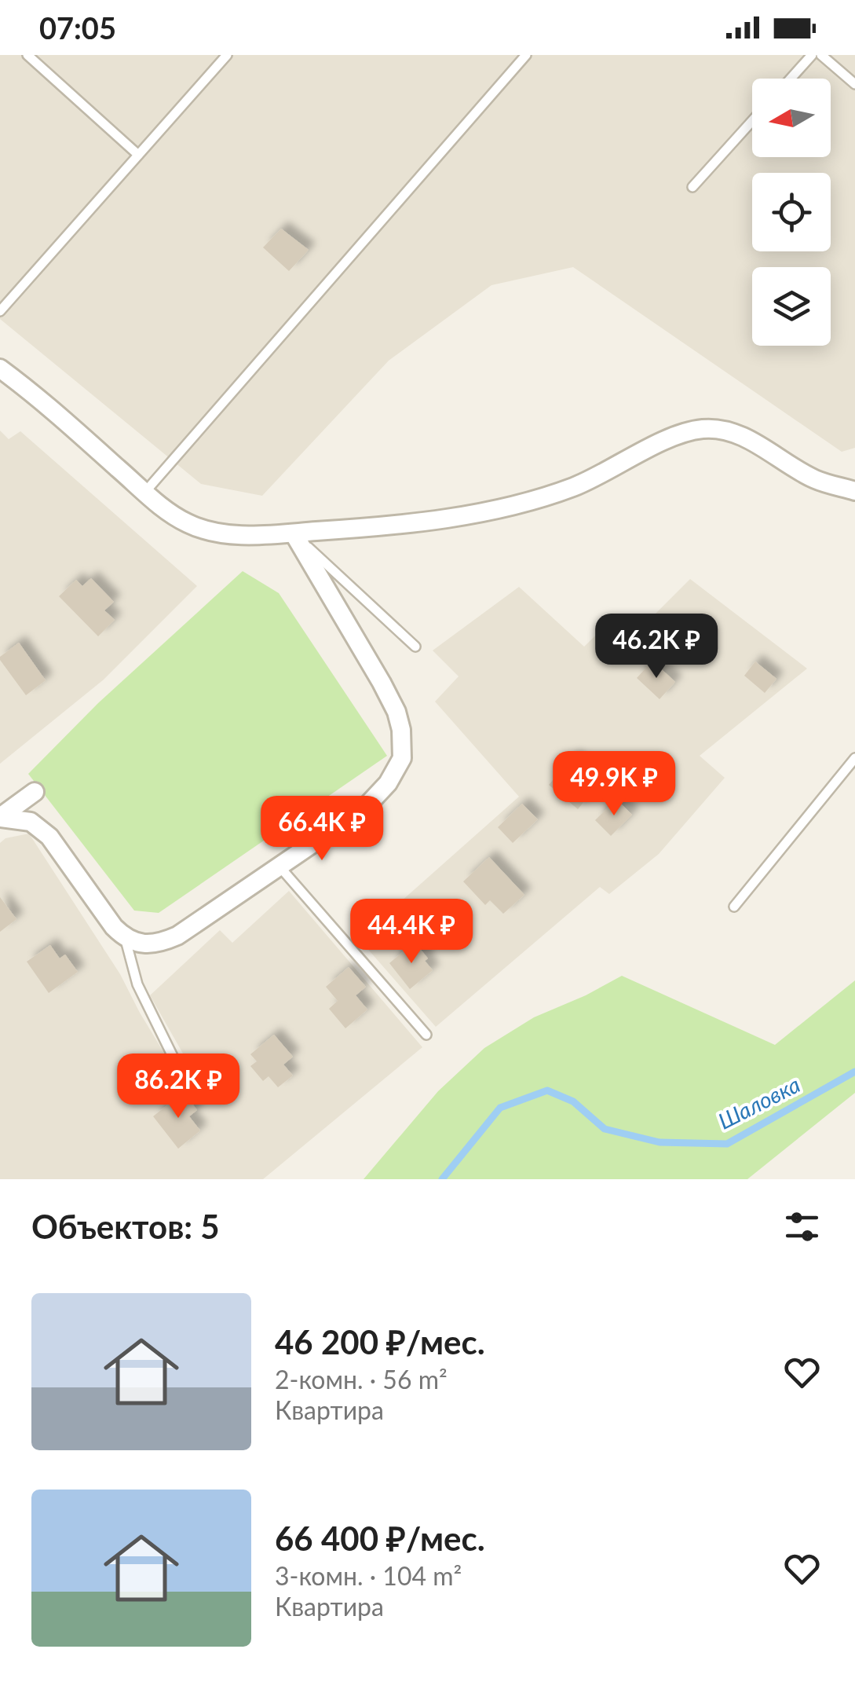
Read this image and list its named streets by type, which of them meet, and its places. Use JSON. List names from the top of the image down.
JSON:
{
  "water": ["Шаловка"],
  "north": "left",
  "page": {
    "status": "07:05",
    "price": [
      "46.2K ₽",
      "49.9K ₽",
      "66.4K ₽",
      "44.4K ₽",
      "86.2K ₽"
    ],
    "heading": "Объектов: 5",
    "list": [
      {
        "name": "46 200 ₽/мес.",
        "note": "2-комн. · 56 m² · Квартира"
      },
      {
        "name": "66 400 ₽/мес.",
        "note": "3-комн. · 104 m² · Квартира"
      }
    ]
  }
}
